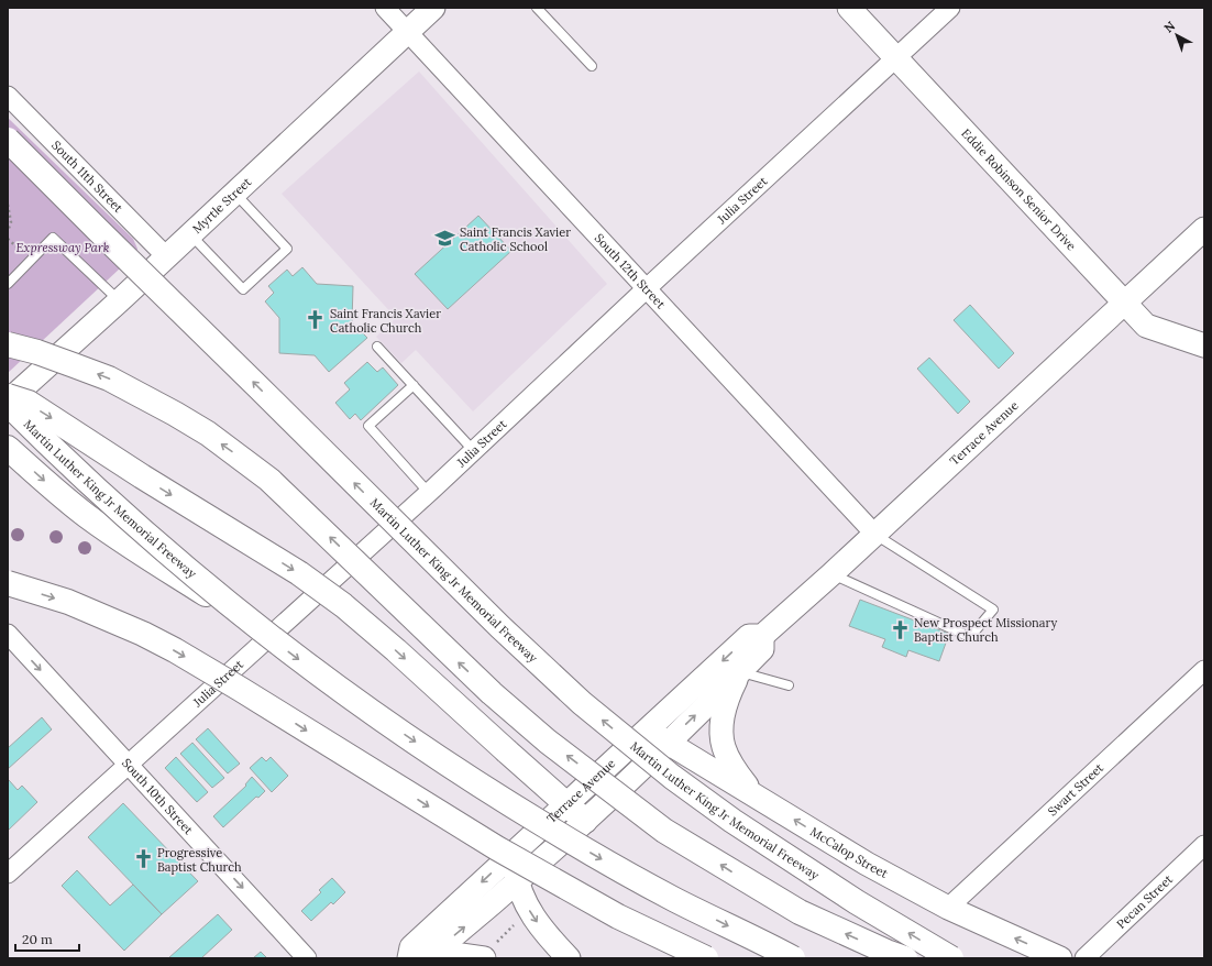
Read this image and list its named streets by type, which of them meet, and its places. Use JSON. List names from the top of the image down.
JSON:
{
  "streets": {
    "highway": ["Martin Luther King Jr Memorial Freeway"],
    "street": [
      "South 11th Street",
      "Eddie Robinson Senior Drive",
      "Julia Street",
      "Myrtle Street",
      "South 12th Street",
      "Terrace Avenue",
      "Swart Street",
      "South 10th Street",
      "McCalop Street",
      "Pecan Street"
    ]
  },
  "crossings": [
    ["South 11th Street", "Myrtle Street"],
    ["Eddie Robinson Senior Drive", "Julia Street"],
    ["Eddie Robinson Senior Drive", "Terrace Avenue"],
    ["Julia Street", "South 12th Street"],
    ["Julia Street", "South 10th Street"],
    ["Myrtle Street", "South 12th Street"],
    ["Myrtle Street", "Martin Luther King Jr Memorial Freeway"],
    ["South 12th Street", "Terrace Avenue"],
    ["Terrace Avenue", "Martin Luther King Jr Memorial Freeway"],
    ["Terrace Avenue", "McCalop Street"],
    ["Swart Street", "McCalop Street"]
  ],
  "one_way": ["South 10th Street", "McCalop Street"],
  "parks": ["Expressway Park"],
  "places": {
    "school or university": ["Saint Francis Xavier Catholic School"],
    "church": ["Saint Francis Xavier Catholic Church", "New Prospect Missionary Baptist Church", "Progressive Baptist Church"]
  },
  "scale_bar": "20 m",
  "north": "top left"
}
